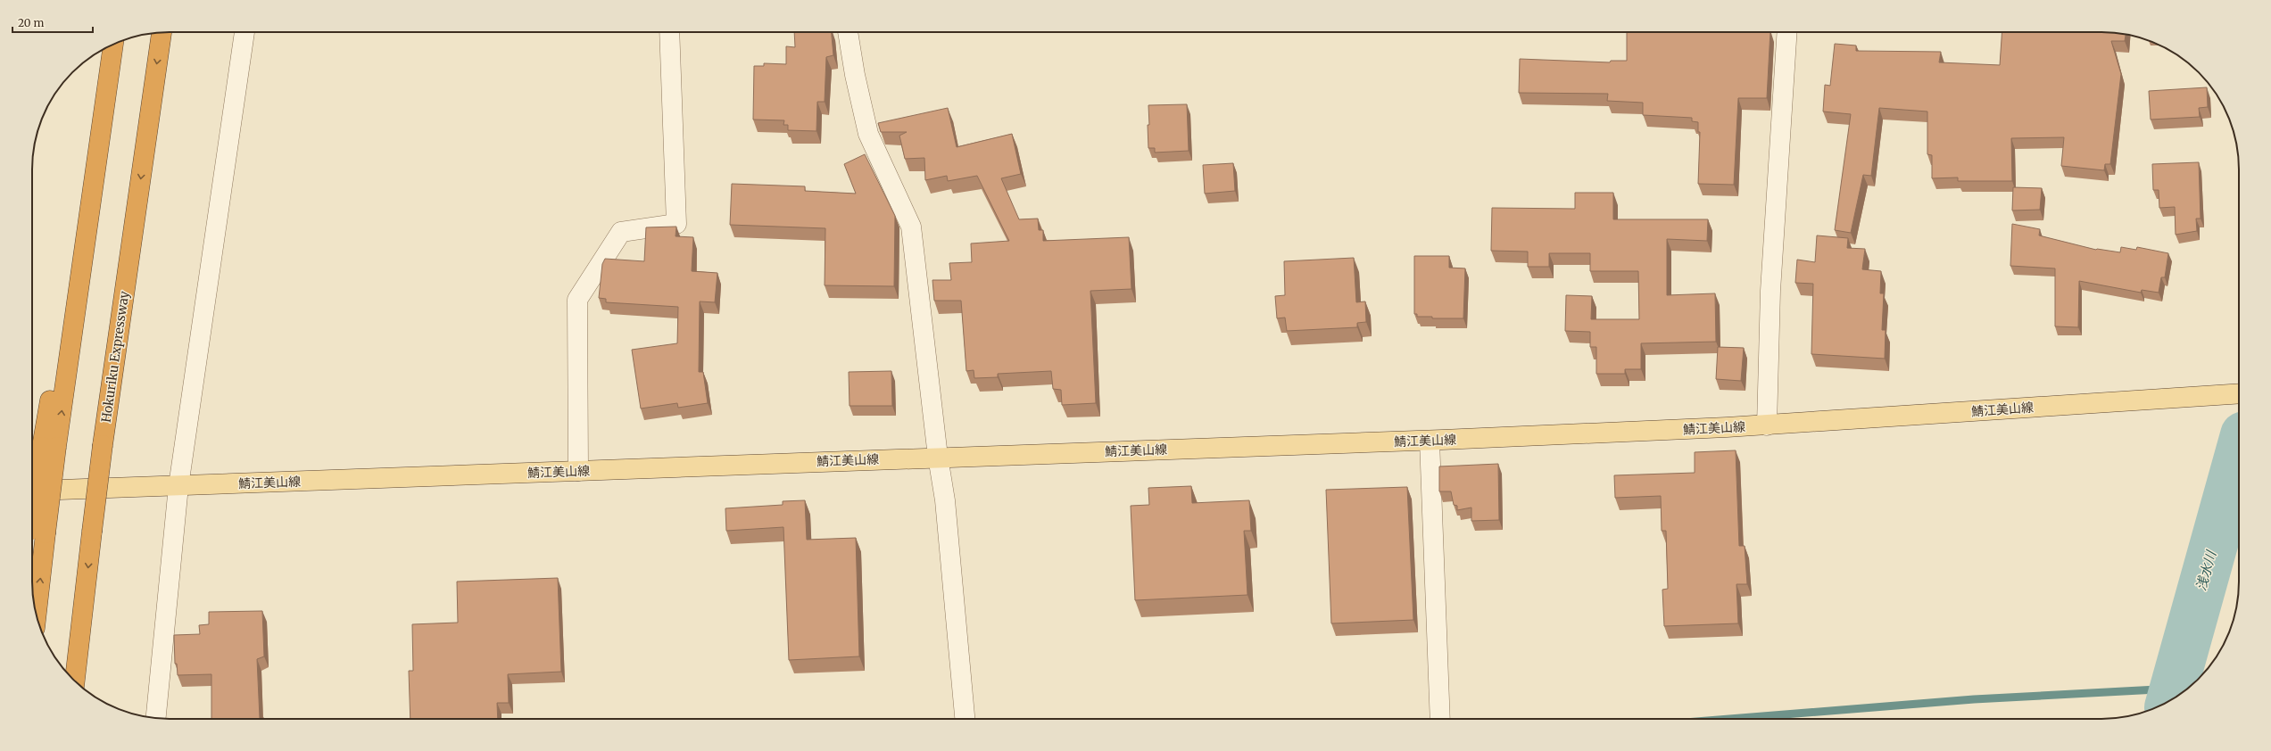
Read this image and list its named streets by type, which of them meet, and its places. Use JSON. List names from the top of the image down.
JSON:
{
  "streets": {
    "highway": ["Hokuriku Expressway"],
    "main road": ["鯖江美山線"]
  },
  "water": ["浅水川"],
  "scale_bar": "20 m"
}
